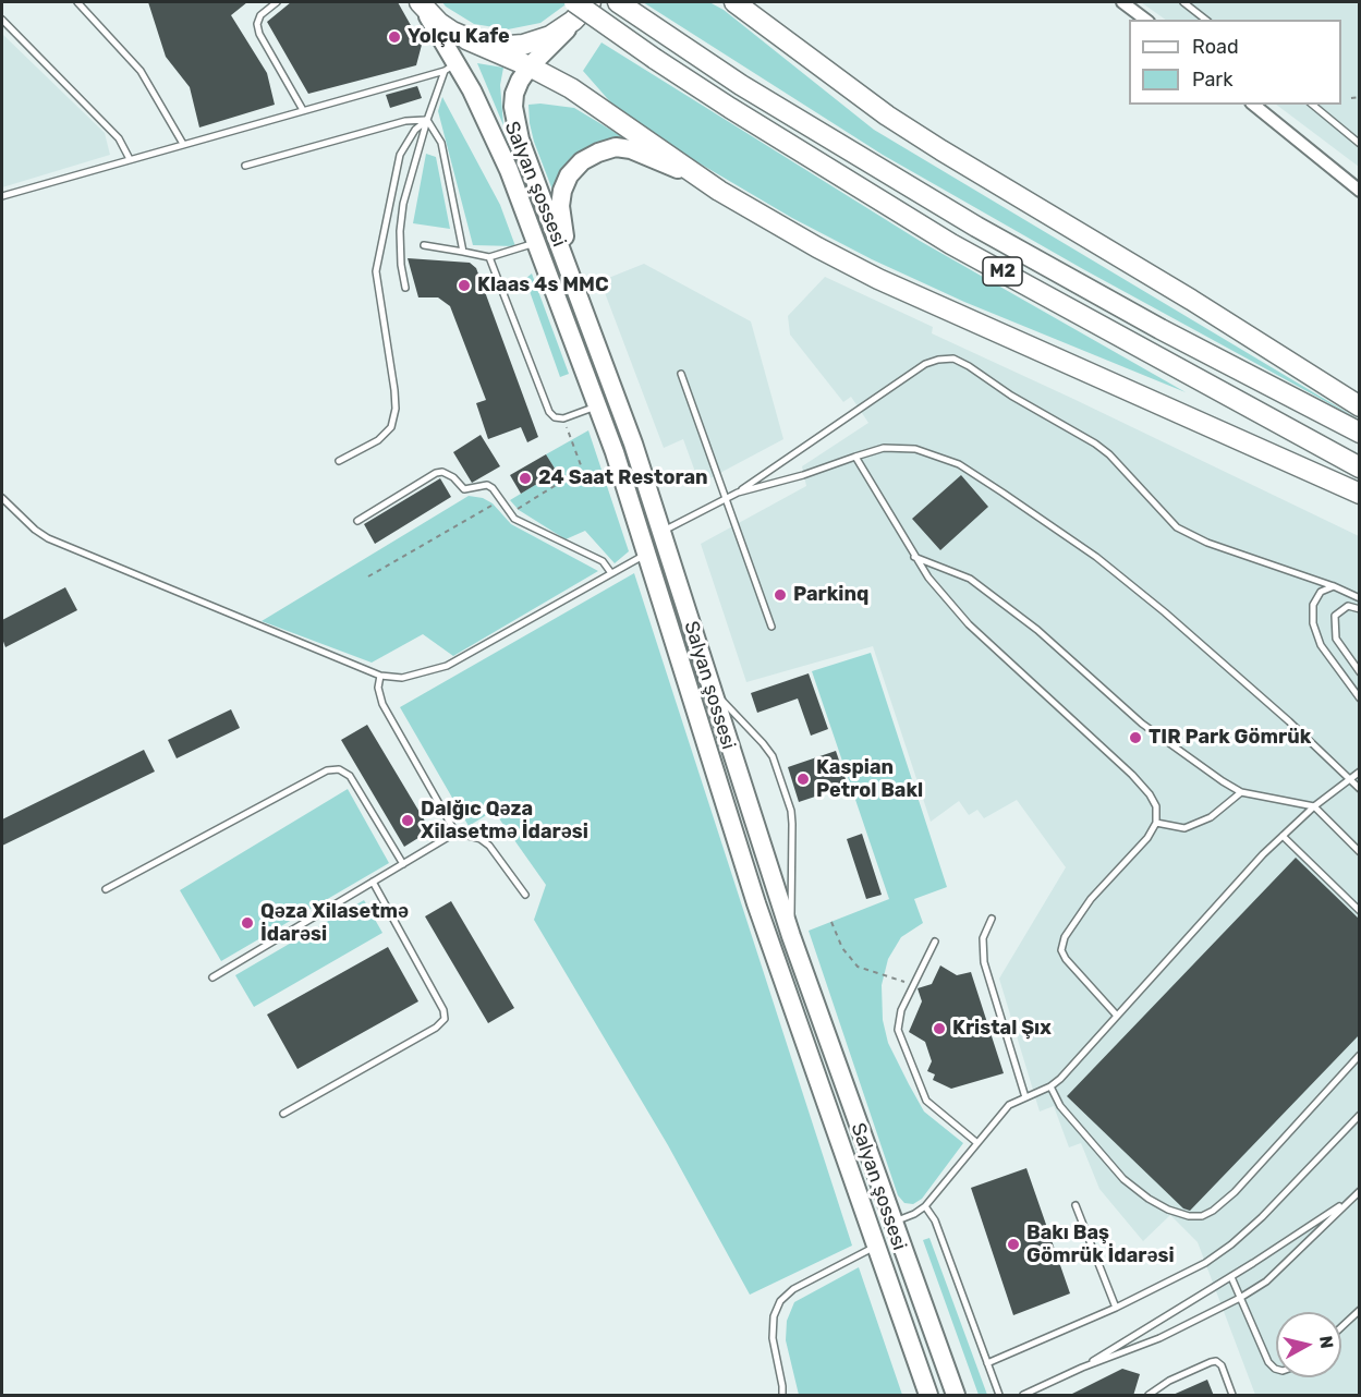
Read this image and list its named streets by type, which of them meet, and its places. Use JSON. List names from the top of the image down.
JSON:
{
  "streets": {
    "highway": ["Salyan şossesi", "M2"]
  },
  "places": [
    "Yolçu Kafe",
    "Klaas 4s MMC",
    "24 Saat Restoran",
    "Parkinq",
    "TIR Park Gömrük",
    "Kaspian Petrol Bakl",
    "Dalğıc Qəza Xilasetmə İdarəsi",
    "Qəza Xilasetmə İdarəsi",
    "Kristal Şıx",
    "Bakı Baş Gömrük İdarəsi"
  ],
  "legend": ["Road", "Park"],
  "north": "right"
}
